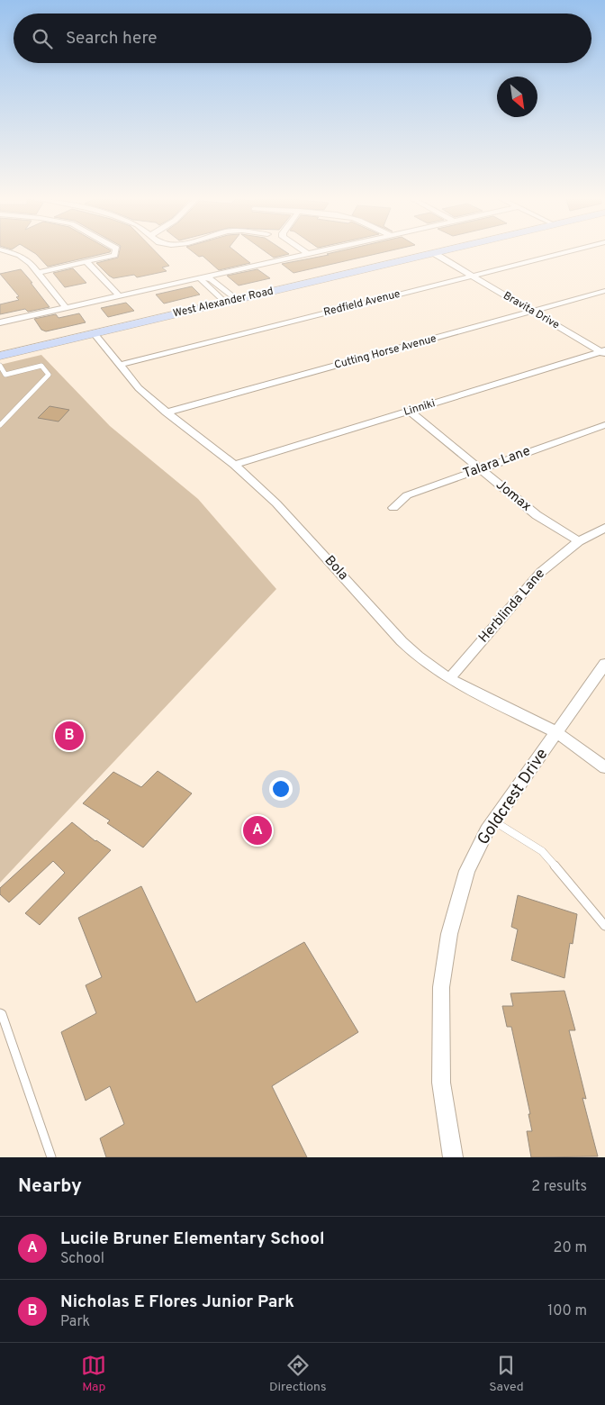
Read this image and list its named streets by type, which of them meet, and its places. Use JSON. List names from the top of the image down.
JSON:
{
  "streets": {
    "main road": ["West Alexander Road"],
    "street": [
      "Redfield Avenue",
      "Bravita Drive",
      "Cutting Horse Avenue",
      "Linniki",
      "Talara Lane",
      "Jomax",
      "Bola",
      "Herblinda Lane",
      "Goldcrest Drive"
    ]
  },
  "crossings": [
    ["West Alexander Road", "Bravita Drive"],
    ["West Alexander Road", "Bola"],
    ["Redfield Avenue", "Bravita Drive"],
    ["Redfield Avenue", "Bola"],
    ["Bravita Drive", "Cutting Horse Avenue"],
    ["Bravita Drive", "Linniki"],
    ["Cutting Horse Avenue", "Bola"],
    ["Linniki", "Jomax"],
    ["Linniki", "Bola"],
    ["Talara Lane", "Jomax"],
    ["Jomax", "Herblinda Lane"],
    ["Bola", "Herblinda Lane"],
    ["Bola", "Goldcrest Drive"]
  ],
  "north": "bottom right",
  "page": {
    "search": "Search here",
    "pins": ["B", "A"],
    "heading": ["Nearby", "2 results"],
    "list": [
      {
        "mark": "A",
        "name": "Lucile Bruner Elementary School",
        "note": "School",
        "value": "20 m"
      },
      {
        "mark": "B",
        "name": "Nicholas E Flores Junior Park",
        "note": "Park",
        "value": "100 m"
      }
    ],
    "nav": ["Map", "Directions", "Saved"]
  }
}
